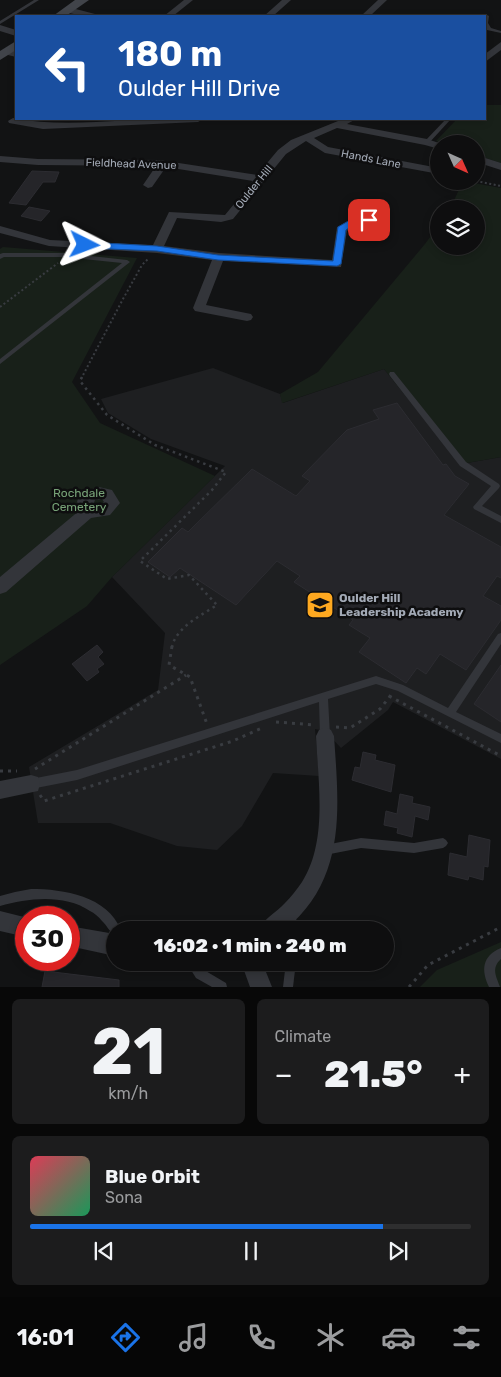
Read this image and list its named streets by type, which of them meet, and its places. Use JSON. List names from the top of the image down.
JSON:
{
  "streets": {
    "street": ["Hands Lane", "Fieldhead Avenue", "Oulder Hill"]
  },
  "crossings": [
    ["Hands Lane", "Oulder Hill"],
    ["Fieldhead Avenue", "Oulder Hill"]
  ],
  "parks": ["Rochdale Cemetery"],
  "places": {
    "school or university": ["Oulder Hill Leadership Academy"]
  },
  "north": "bottom right",
  "page": {
    "turn": ["180 m", "Oulder Hill Drive"],
    "limit": "30",
    "trip": "16:02 · 1 min · 240 m",
    "tile": [
      ["21", "km/h"],
      "Climate"
    ],
    "heat": ["−", "21.5°", "+"],
    "song": ["Blue Orbit", "Sona"],
    "tabs": "16:01"
  }
}
